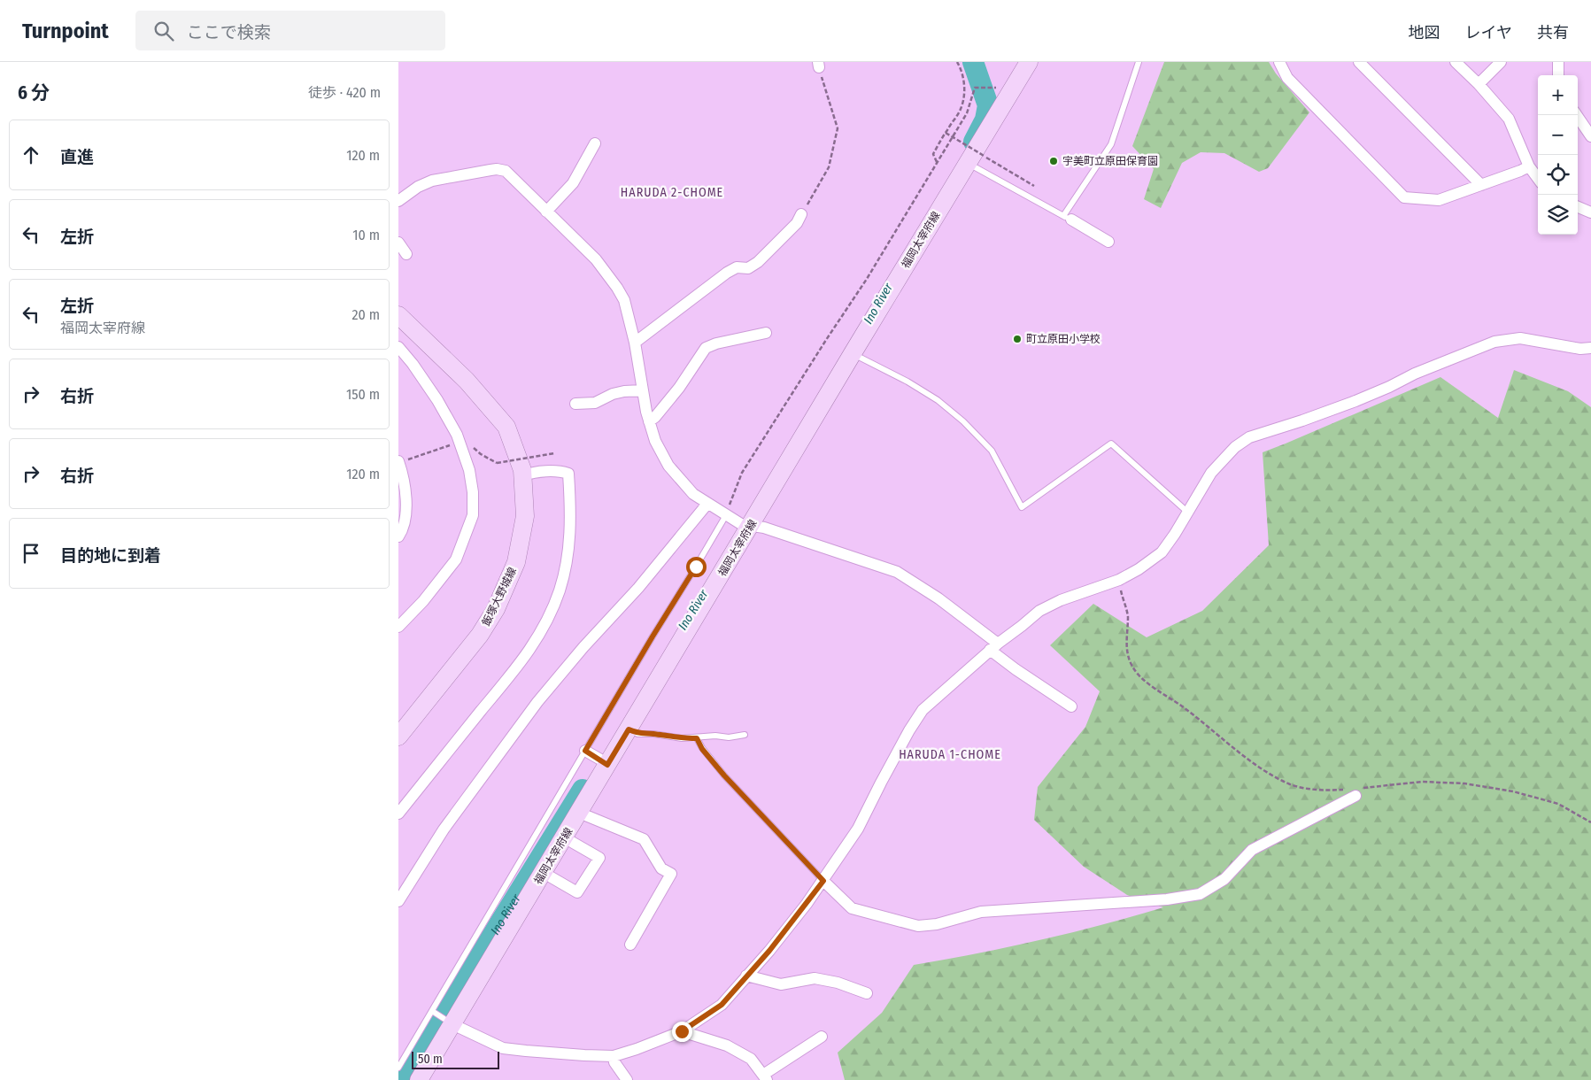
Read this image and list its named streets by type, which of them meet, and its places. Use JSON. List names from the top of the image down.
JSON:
{
  "streets": {
    "main road": ["福岡太宰府線", "飯塚大野城線"]
  },
  "districts": ["HARUDA 2-CHOME", "HARUDA 1-CHOME"],
  "water": ["Ino River"],
  "places": ["宇美町立原田保育園", "町立原田小学校"],
  "scale_bar": "50 m",
  "page": {
    "header": "Turnpoint",
    "search": "ここで検索",
    "nav": ["地図", "レイヤ", "共有"],
    "heading": ["6 分", "徒歩 · 420 m"],
    "map_buttons": ["+", "−"],
    "list": [
      ["直進", "120 m"],
      ["左折", "10 m"],
      ["左折", "福岡太宰府線", "20 m"],
      ["右折", "150 m"],
      ["右折", "120 m"],
      "目的地に到着"
    ],
    "scale": "50 m"
  }
}
